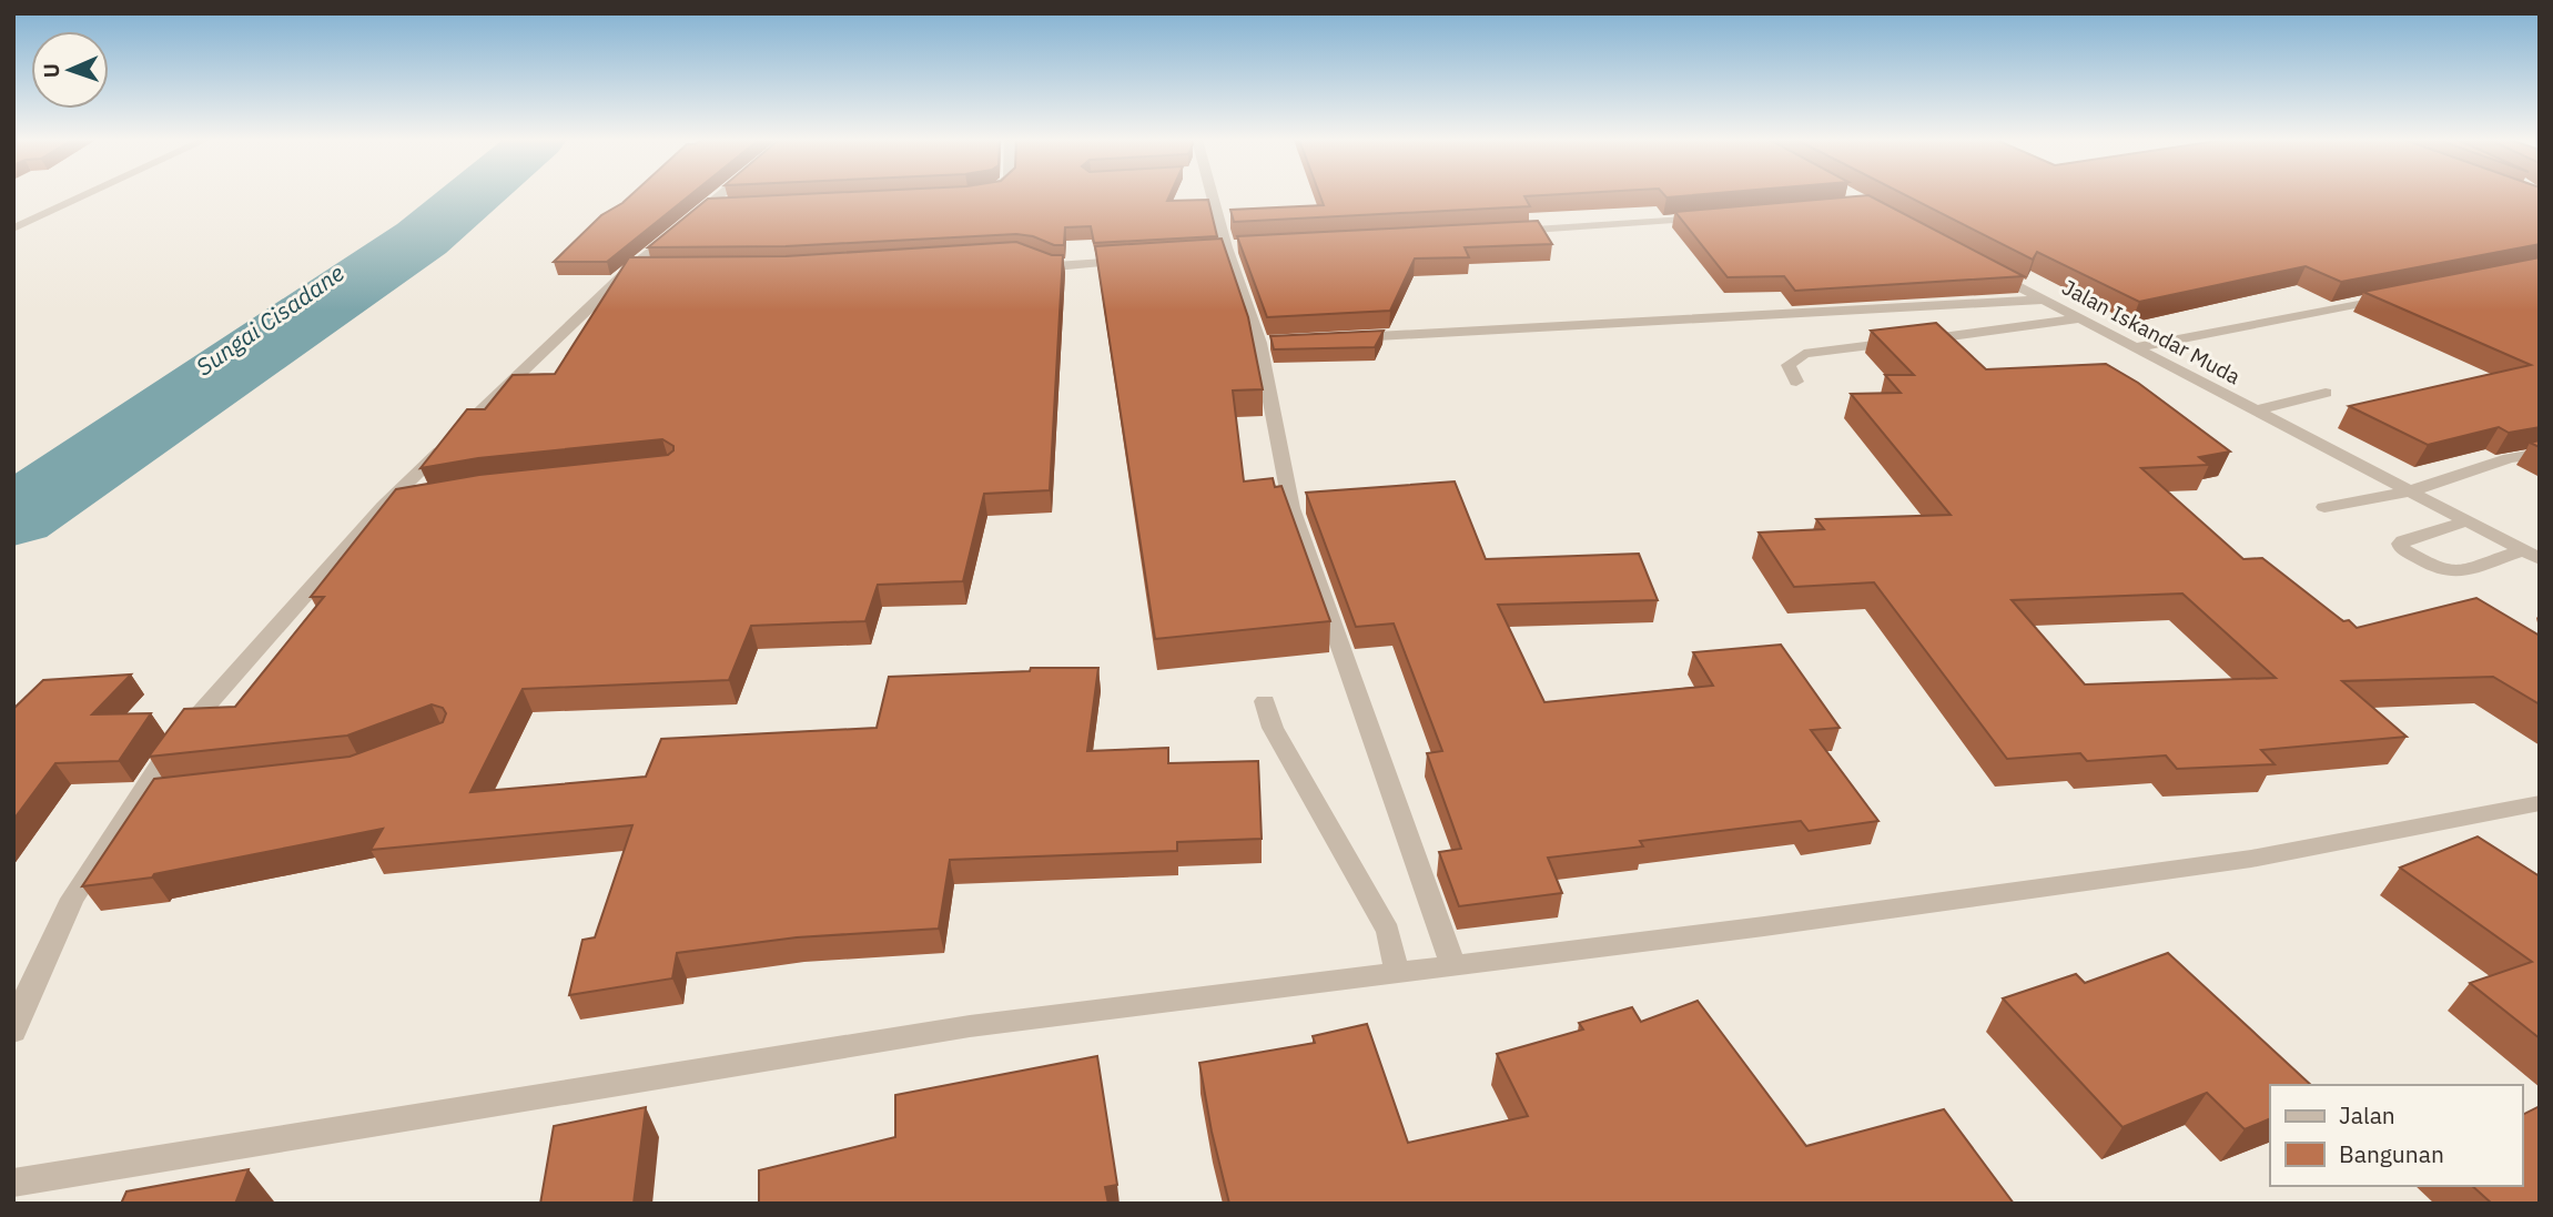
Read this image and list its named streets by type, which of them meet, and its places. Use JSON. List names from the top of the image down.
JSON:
{
  "streets": {
    "street": ["Jalan Iskandar Muda"]
  },
  "water": ["Sungai Cisadane"],
  "legend": ["Jalan", "Bangunan"],
  "north": "left"
}
